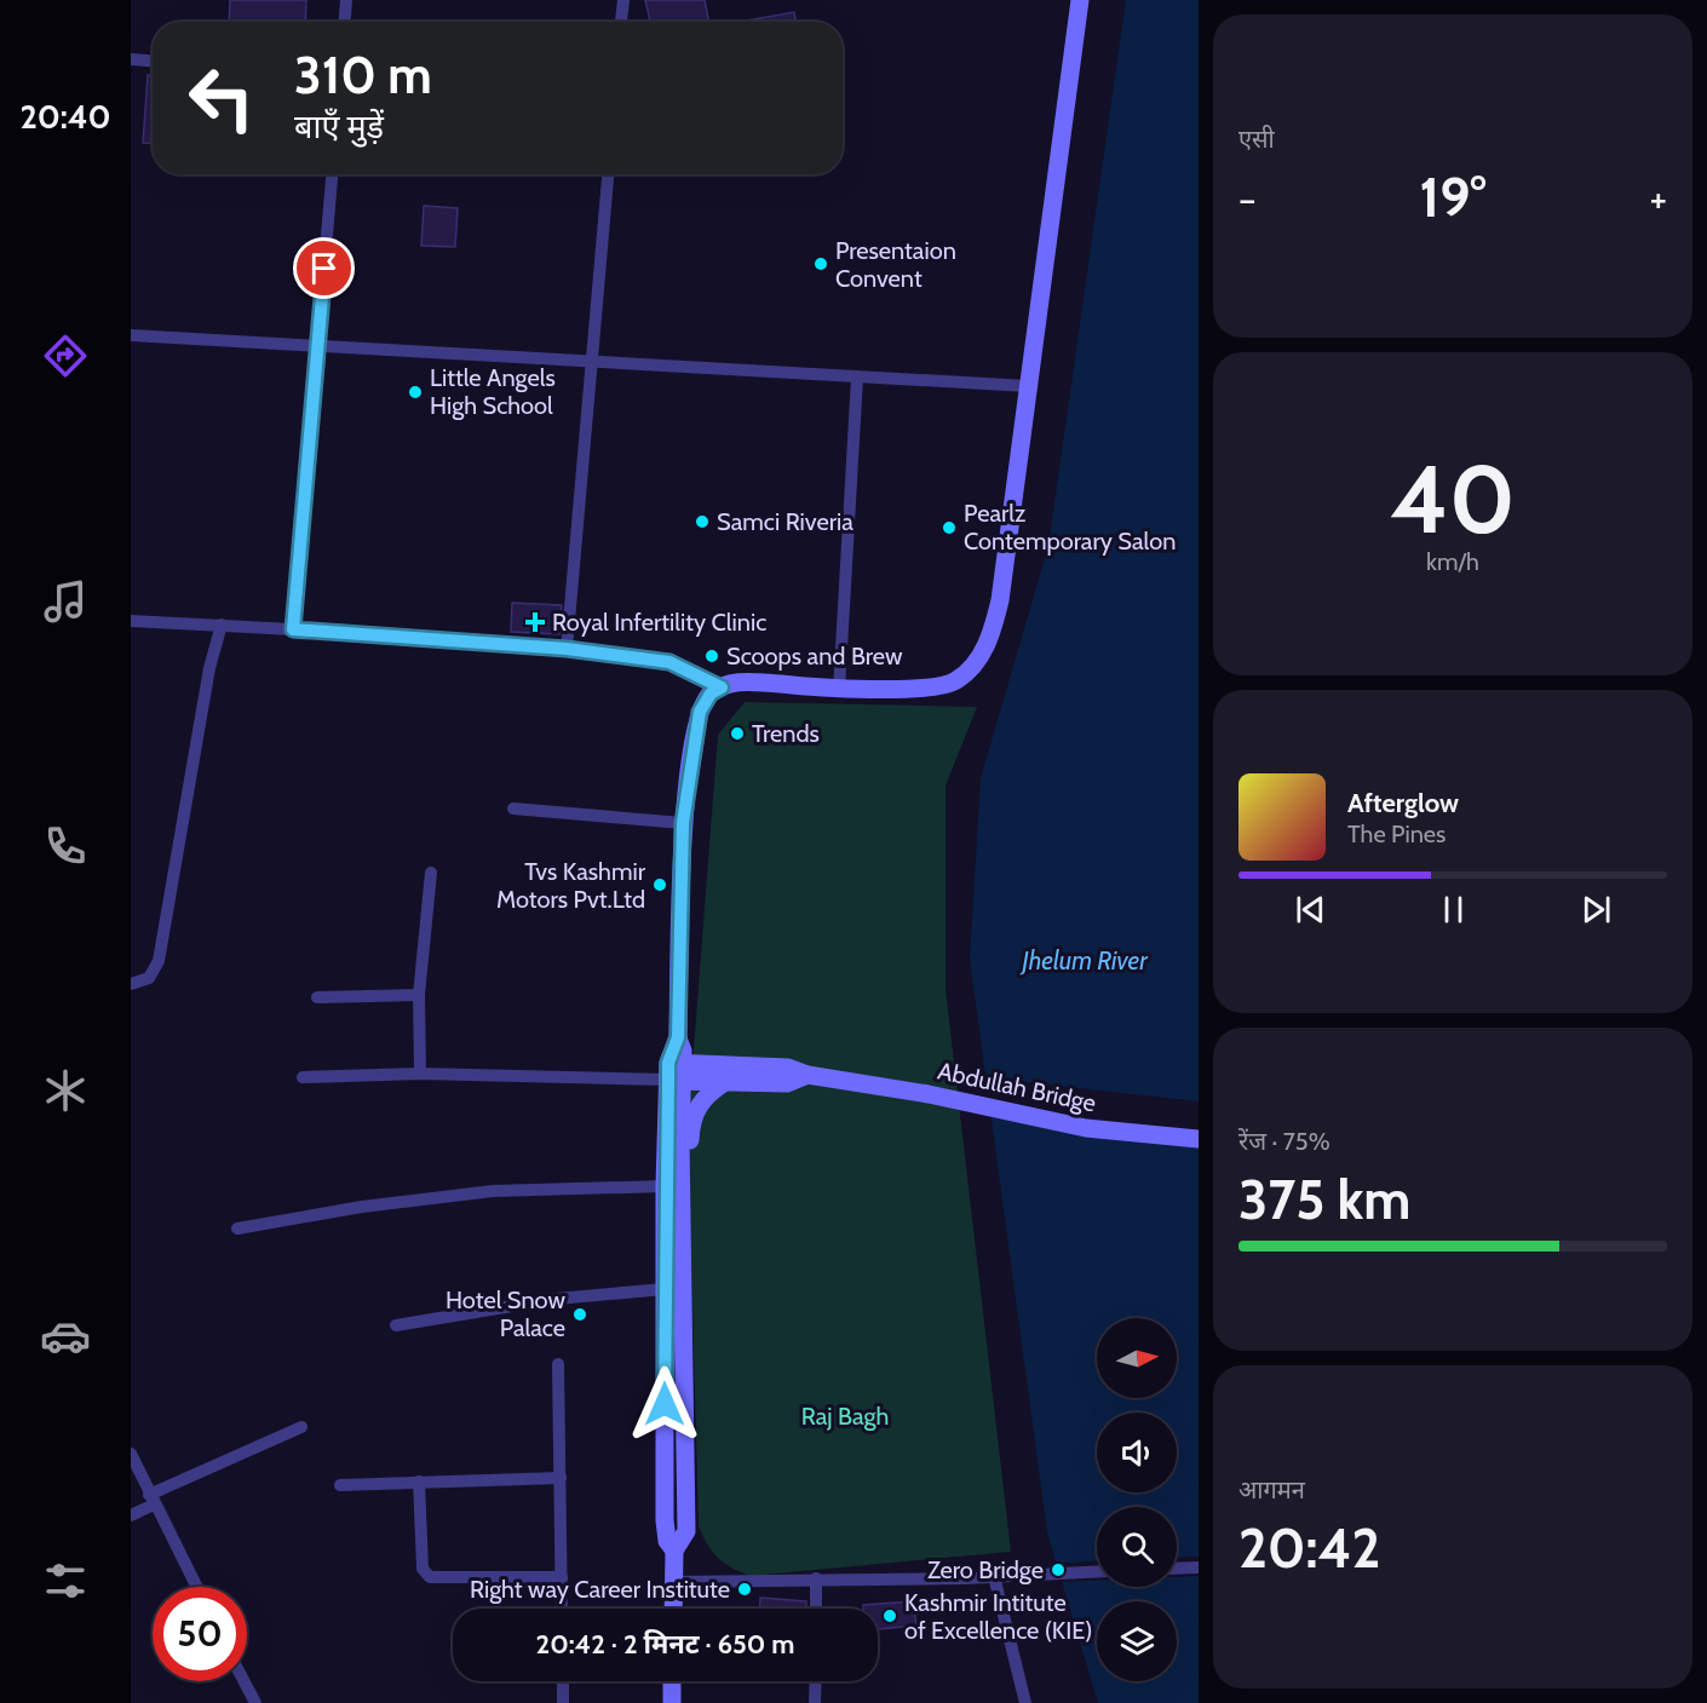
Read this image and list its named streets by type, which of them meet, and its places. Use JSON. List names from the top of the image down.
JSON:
{
  "streets": {
    "main road": ["Abdullah Bridge"]
  },
  "water": ["Jhelum River"],
  "parks": ["Raj Bagh"],
  "places": {
    "other": [
      "Presentaion Convent",
      "Little Angels High School",
      "Samci Riveria",
      "Pearlz Contemporary Salon",
      "Scoops and Brew",
      "Trends",
      "Tvs Kashmir Motors Pvt.Ltd",
      "Hotel Snow Palace",
      "Zero Bridge",
      "Right way Career Institute",
      "Kashmir Intitute of Excellence (KIE)"
    ],
    "health": ["Royal Infertility Clinic"]
  },
  "north": "right",
  "page": {
    "tabs": "20:40",
    "tile": [
      "एसी",
      ["40", "km/h"],
      ["रेंज · 75%", "375 km"],
      ["आगमन", "20:42"]
    ],
    "turn": ["310 m", "बाएँ मुड़ें"],
    "heat": ["−", "19°", "+"],
    "song": ["Afterglow", "The Pines"],
    "limit": "50",
    "trip": "20:42 · 2 मिनट · 650 m"
  }
}
